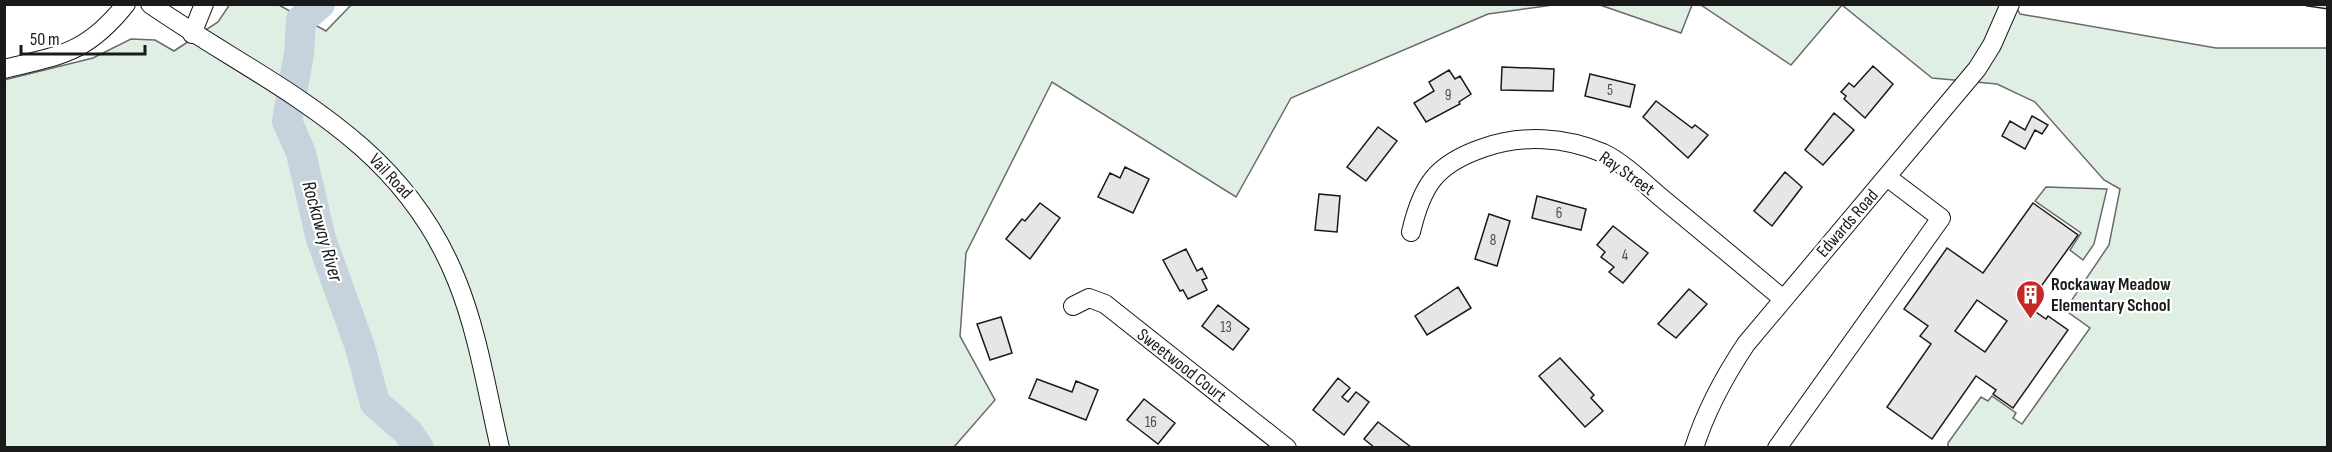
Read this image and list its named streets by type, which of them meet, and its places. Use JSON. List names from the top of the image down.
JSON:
{
  "streets": {
    "street": [
      "Ray Street",
      "Vail Road",
      "Edwards Road",
      "Sweetwood Court"
    ]
  },
  "crossings": [
    ["Ray Street", "Edwards Road"]
  ],
  "water": ["Rockaway River"],
  "places": {
    "building": ["Rockaway Meadow Elementary School"]
  },
  "house_numbers": [
    "5",
    "9",
    "6",
    "8",
    "4",
    "13",
    "16"
  ],
  "scale_bar": "50 m"
}
